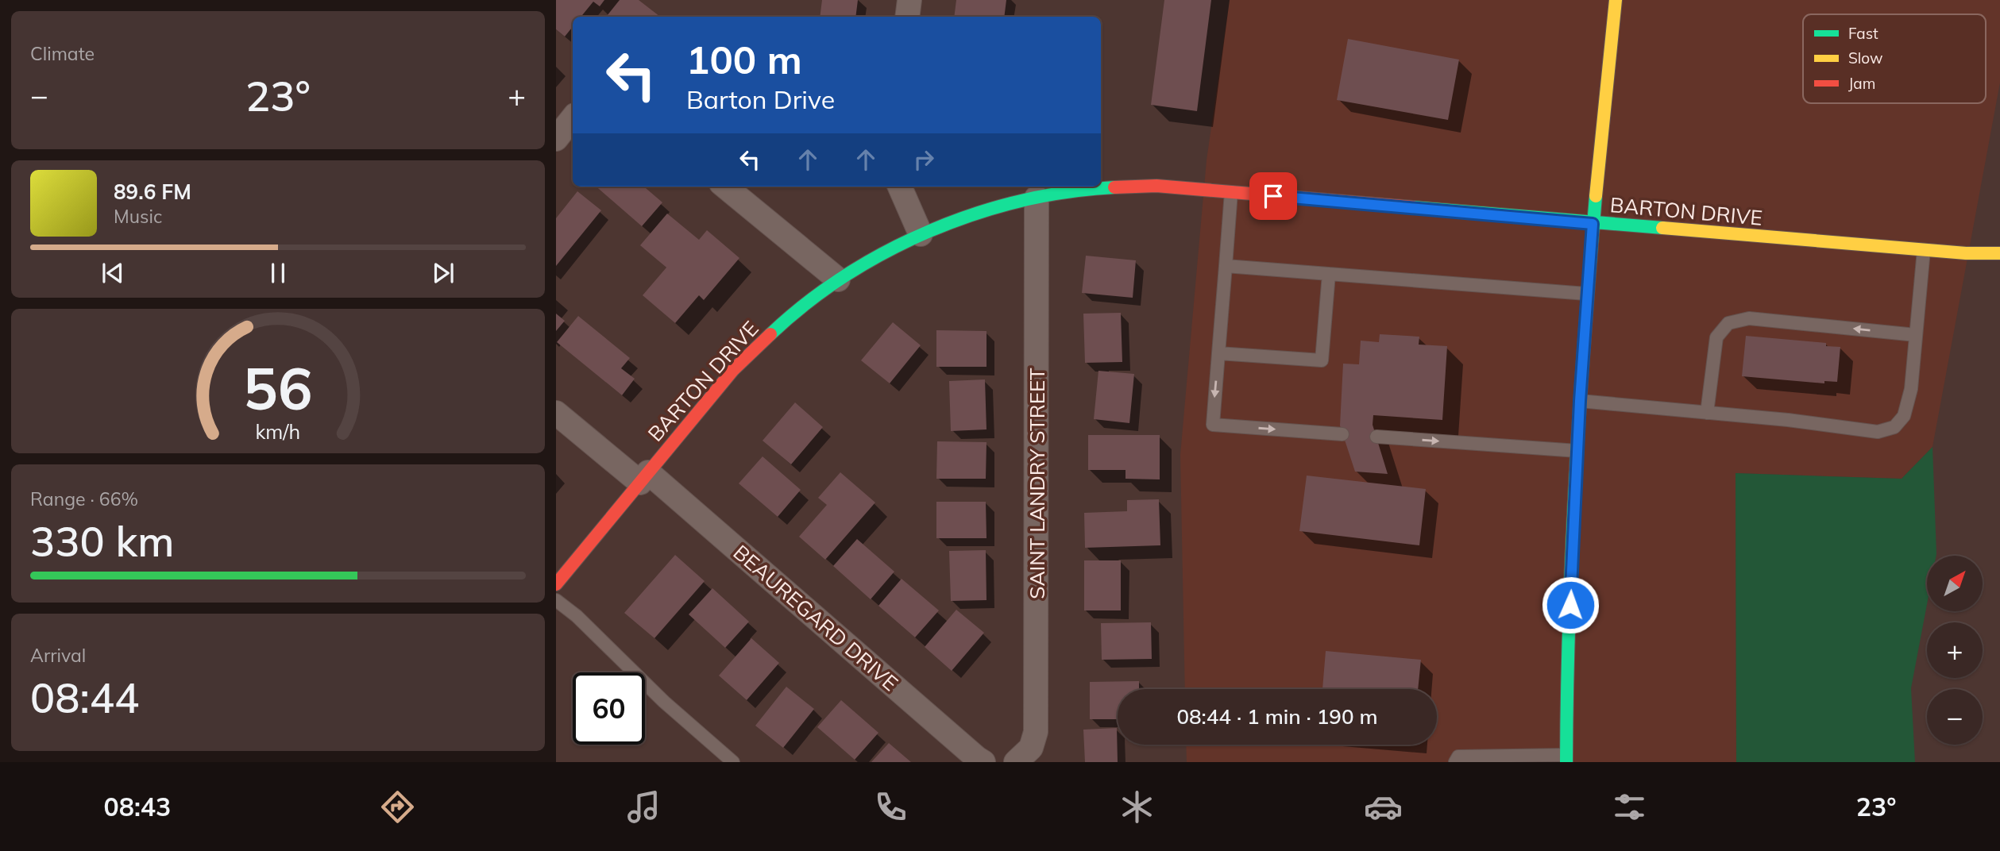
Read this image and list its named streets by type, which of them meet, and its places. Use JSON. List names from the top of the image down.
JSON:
{
  "streets": {
    "street": ["BARTON DRIVE", "SAINT LANDRY STREET", "BEAUREGARD DRIVE"]
  },
  "crossings": [
    ["BARTON DRIVE", "SAINT LANDRY STREET"],
    ["BARTON DRIVE", "BEAUREGARD DRIVE"]
  ],
  "legend": ["Fast", "Slow", "Jam"],
  "north": "top right",
  "page": {
    "tile": [
      "Climate",
      ["Range · 66%", "330 km"],
      ["Arrival", "08:44"]
    ],
    "turn": ["100 m", "Barton Drive"],
    "heat": ["−", "23°", "+"],
    "song": ["89.6 FM", "Music"],
    "map_buttons": ["+", "−"],
    "limit": "60",
    "trip": "08:44 · 1 min · 190 m",
    "tabs": ["08:43", "23°"],
    "gauge": ["56", "km/h"]
  }
}
